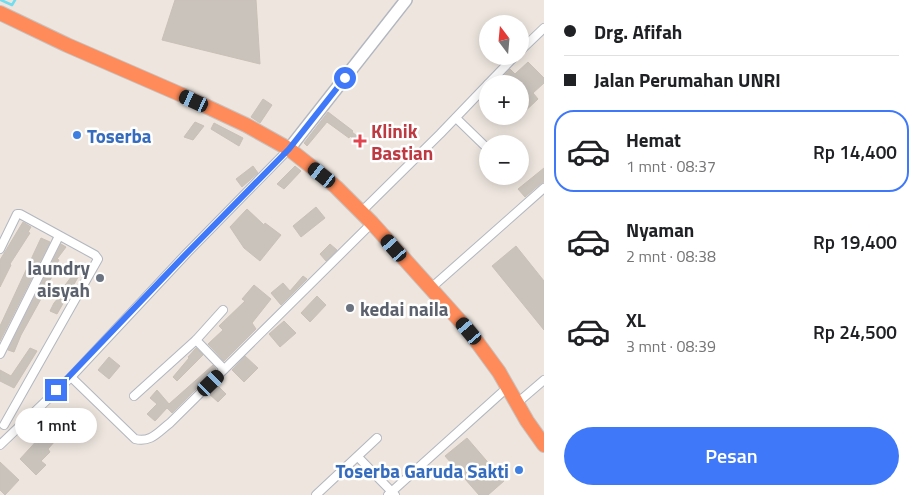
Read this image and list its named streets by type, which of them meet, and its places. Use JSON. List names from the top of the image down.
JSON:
{
  "places": {
    "other": [
      "Toserba",
      "laundry aisyah",
      "kedai naila",
      "Toserba Garuda Sakti"
    ],
    "health": ["Klinik Bastian"]
  },
  "north": "top",
  "page": {
    "banner": ["Drg. Afifah", "Jalan Perumahan UNRI"],
    "map_buttons": ["+", "−"],
    "list": [
      {
        "name": "Hemat",
        "note": "1 mnt · 08:37",
        "value": "Rp 14,400"
      },
      {
        "name": "Nyaman",
        "note": "2 mnt · 08:38",
        "value": "Rp 19,400"
      },
      {
        "name": "XL",
        "note": "3 mnt · 08:39",
        "value": "Rp 24,500"
      }
    ],
    "bubble": "1 mnt",
    "buttons": "Pesan"
  }
}
